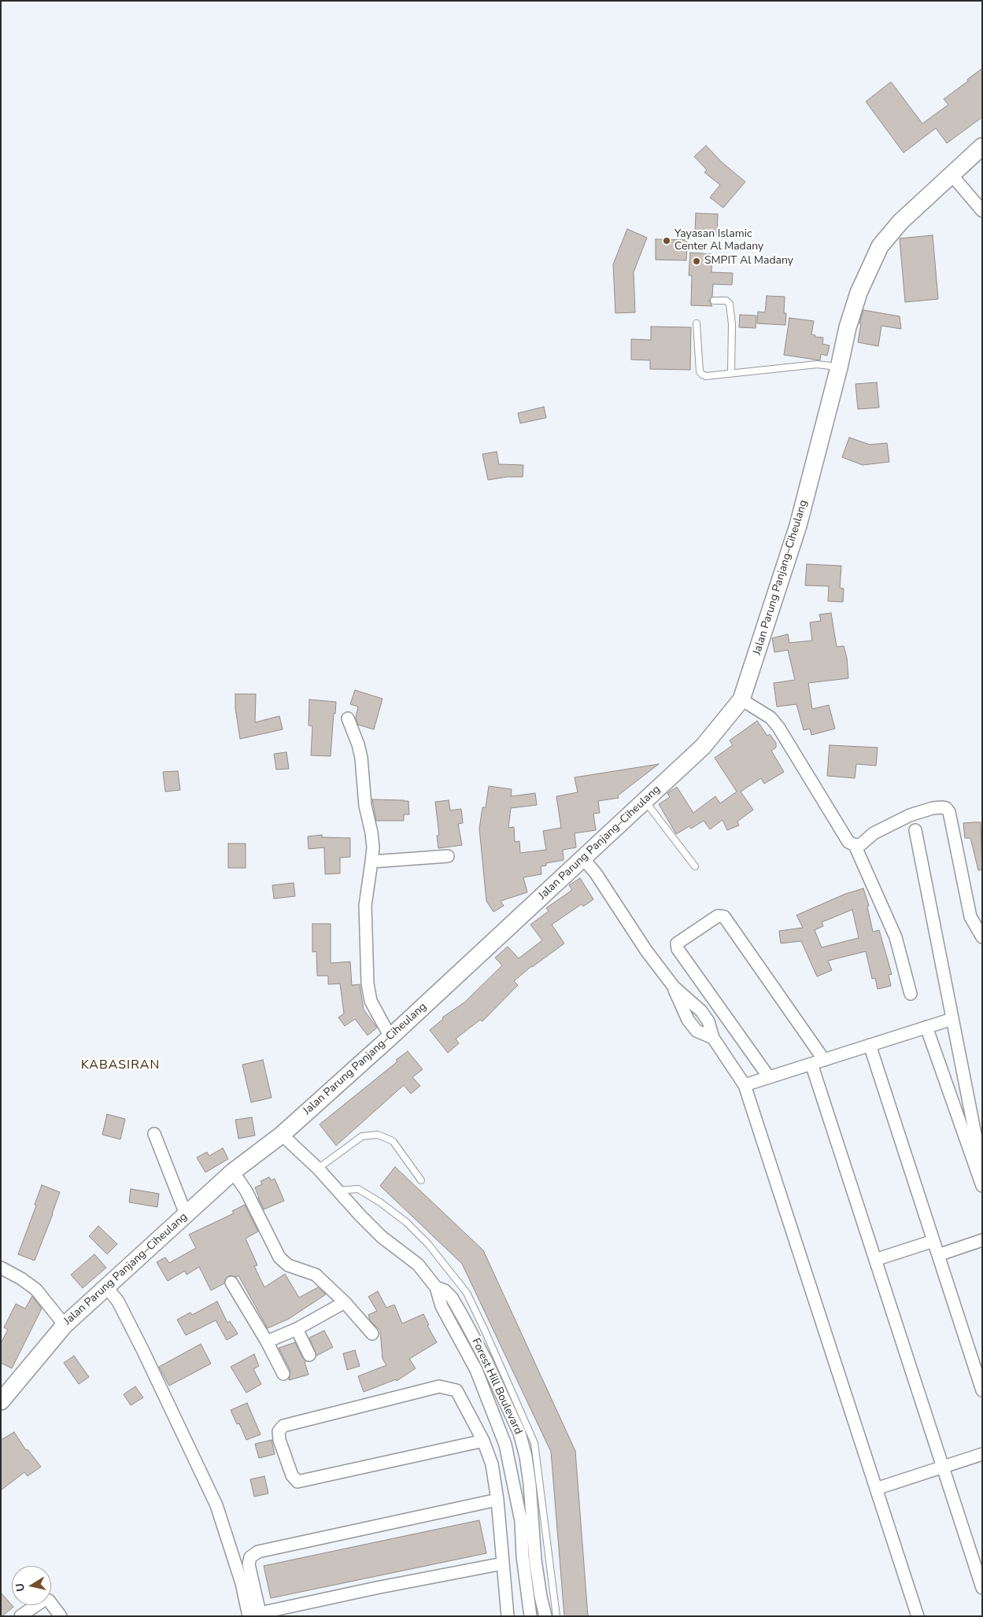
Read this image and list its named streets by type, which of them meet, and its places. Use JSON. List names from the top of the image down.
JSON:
{
  "streets": {
    "street": ["Jalan Parung Panjang–Ciheulang", "Forest Hill Boulevard"]
  },
  "districts": ["KABASIRAN"],
  "places": ["Yayasan Islamic Center Al Madany", "SMPIT Al Madany"],
  "north": "left"
}
